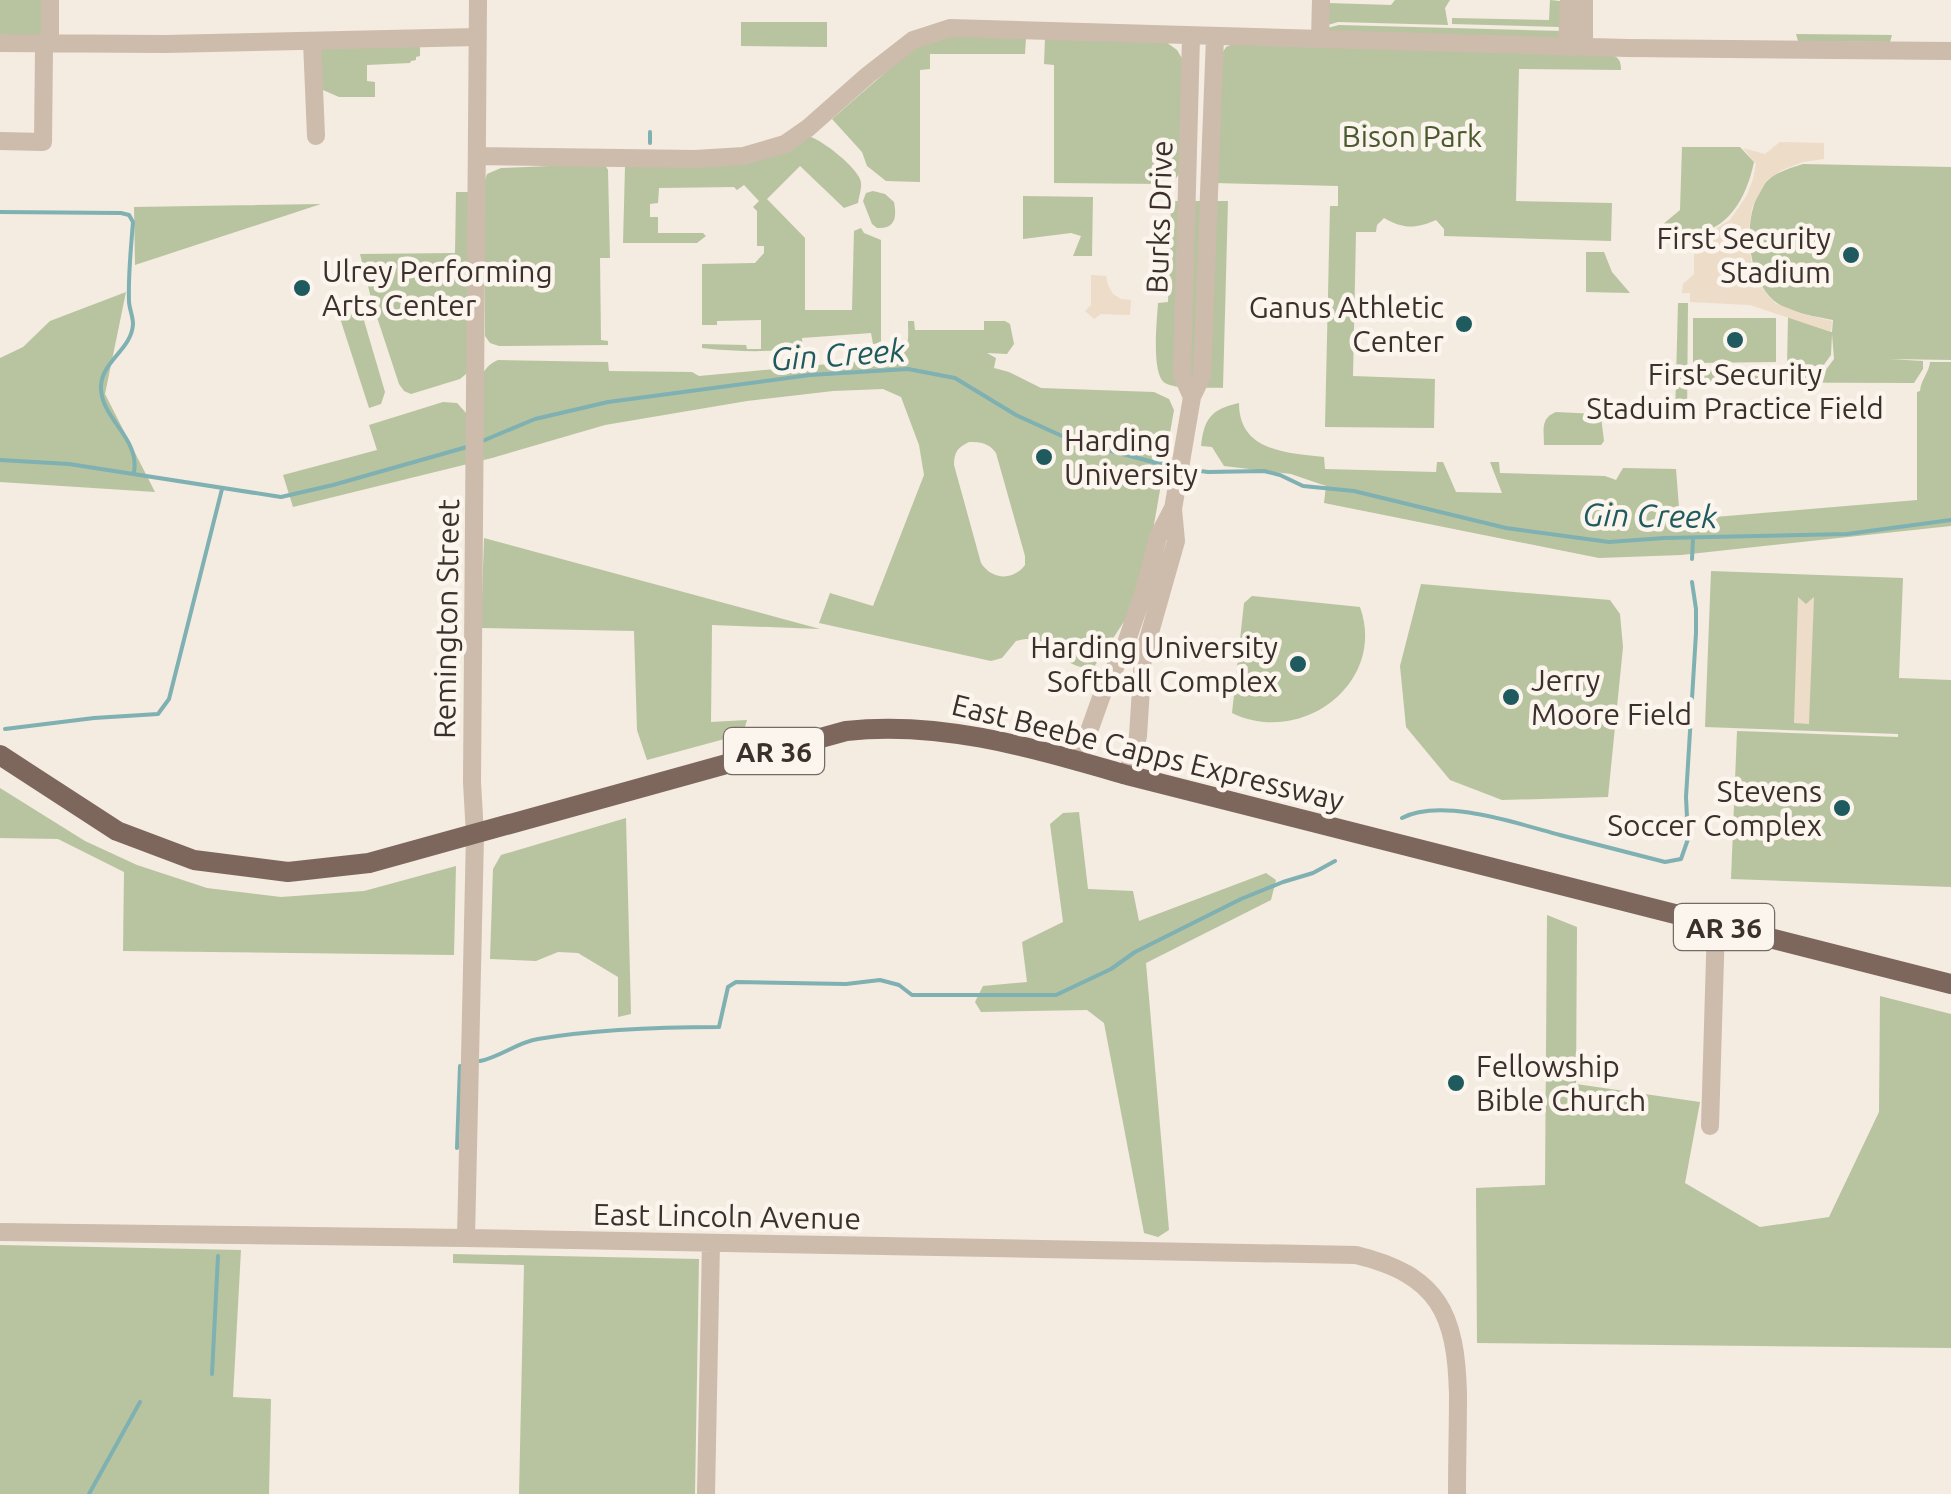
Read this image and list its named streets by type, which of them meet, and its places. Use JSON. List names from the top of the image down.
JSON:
{
  "streets": {
    "main road": ["AR 36", "East Beebe Capps Expressway"],
    "street": ["Burks Drive", "Remington Street", "East Lincoln Avenue"]
  },
  "crossings": [
    ["Burks Drive", "East Beebe Capps Expressway"],
    ["Remington Street", "East Beebe Capps Expressway"],
    ["Remington Street", "East Lincoln Avenue"]
  ],
  "water": ["Gin Creek"],
  "parks": ["Bison Park"],
  "places": [
    "First Security Stadium",
    "Ulrey Performing Arts Center",
    "Ganus Athletic Center",
    "First Security Staduim Practice Field",
    "Harding University",
    "Harding University Softball Complex",
    "Jerry Moore Field",
    "Stevens Soccer Complex",
    "Fellowship Bible Church"
  ]
}
